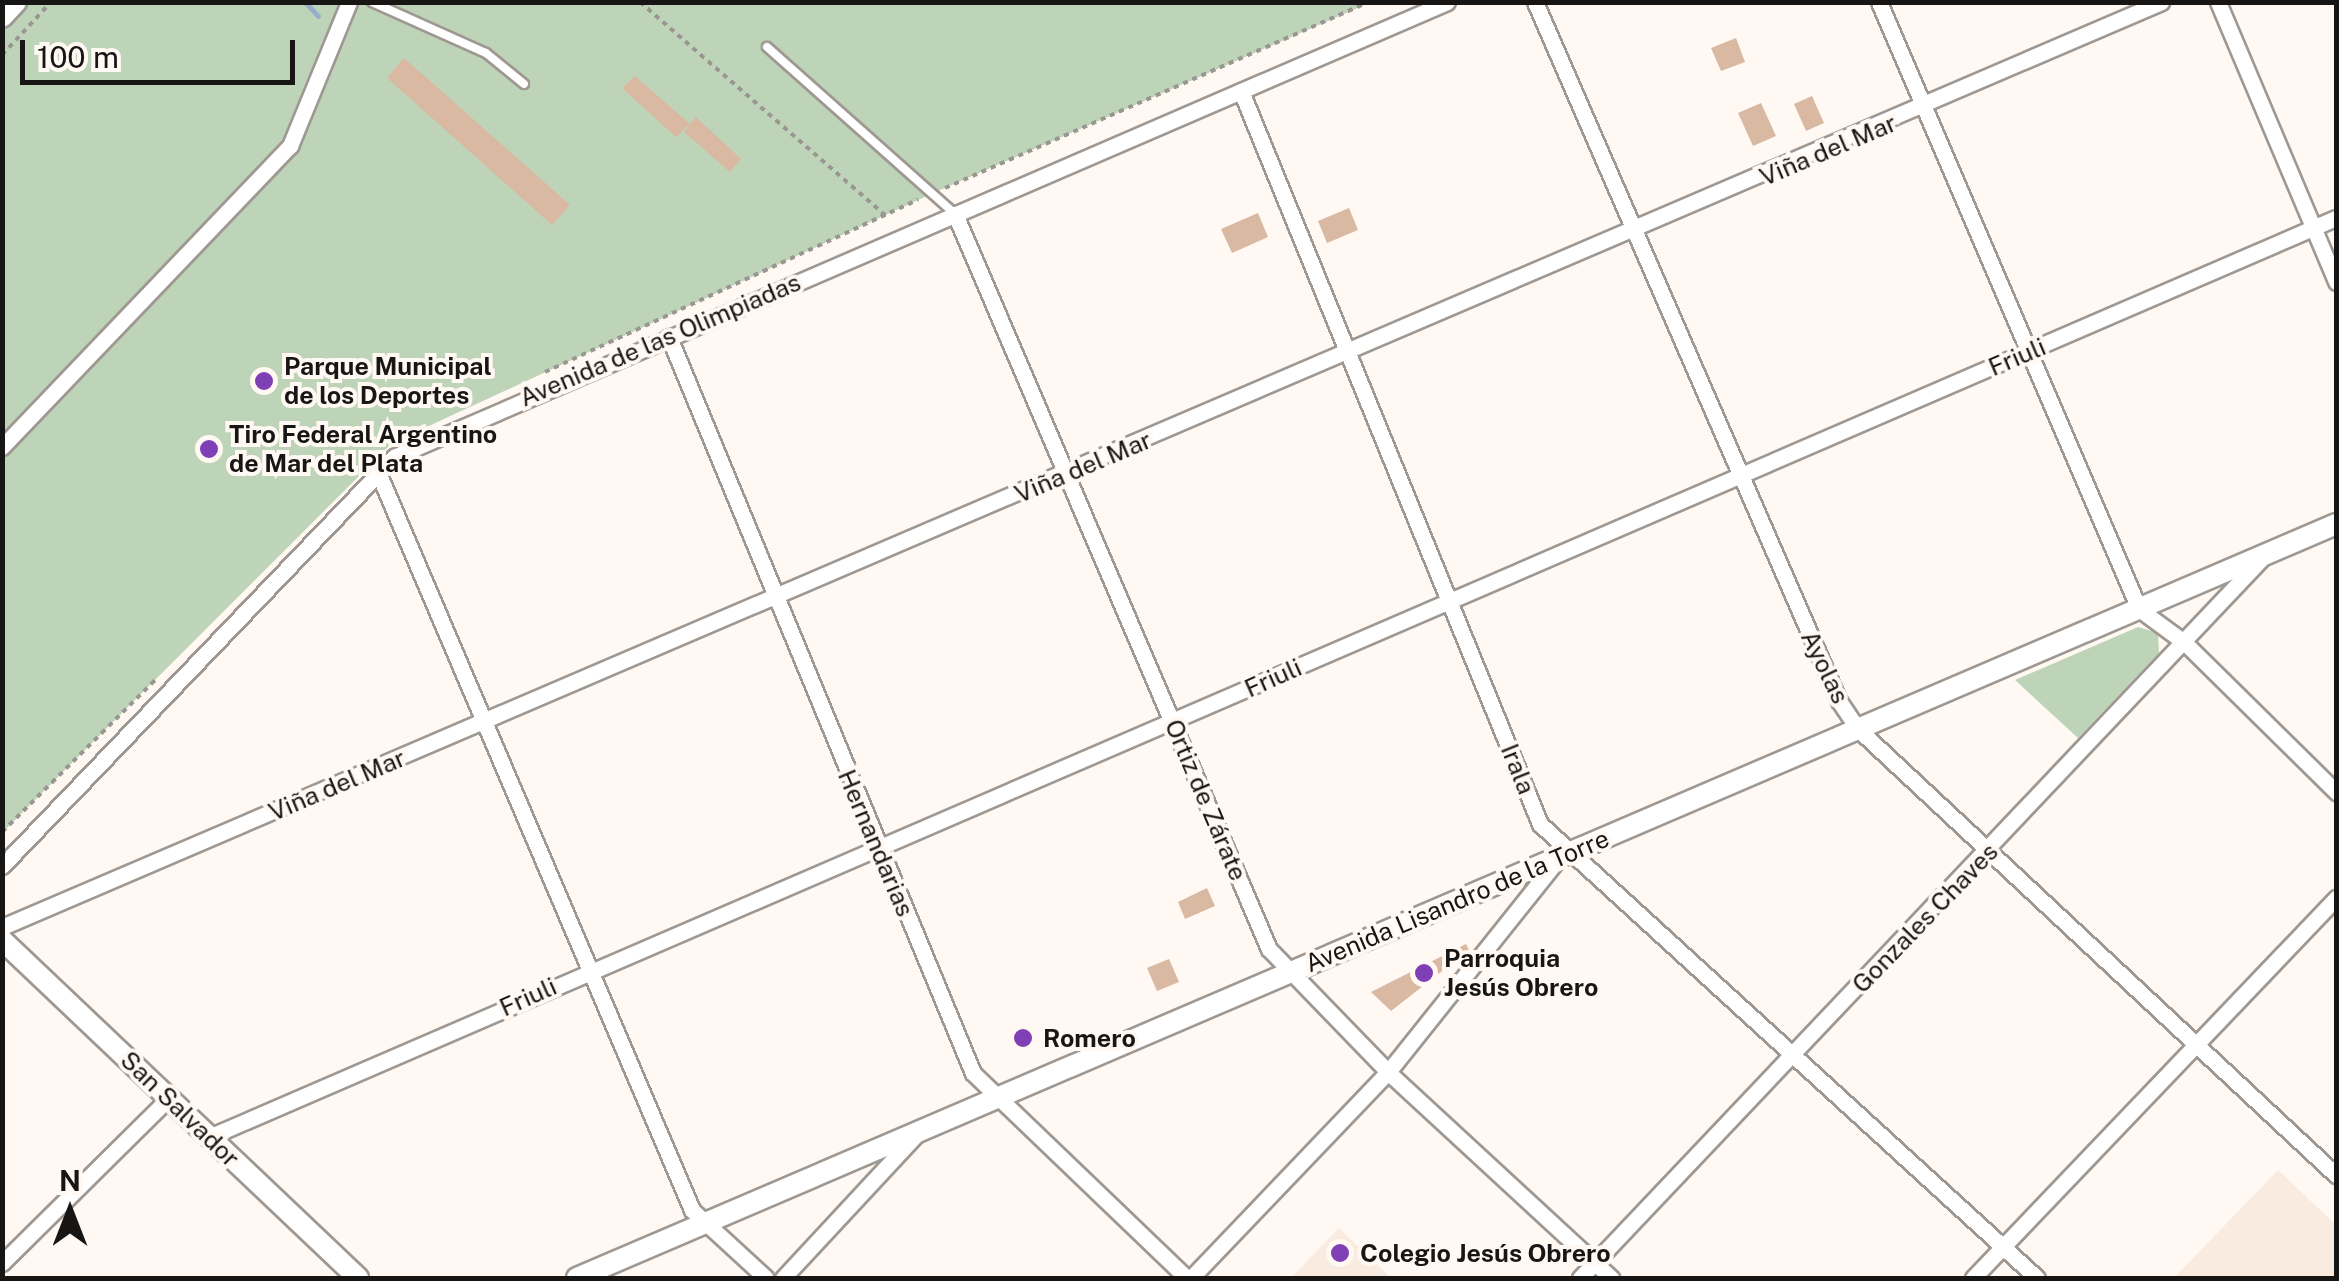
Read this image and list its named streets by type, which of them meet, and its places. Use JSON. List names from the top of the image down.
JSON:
{
  "streets": {
    "street": [
      "Viña del Mar",
      "Avenida de las Olimpiadas",
      "Friuli",
      "Ayolas",
      "Irala",
      "Ortiz de Zárate",
      "Hernandarias",
      "Avenida Lisandro de la Torre",
      "Gonzales Chaves",
      "San Salvador"
    ]
  },
  "crossings": [
    ["Viña del Mar", "Ayolas"],
    ["Viña del Mar", "Irala"],
    ["Viña del Mar", "Ortiz de Zárate"],
    ["Viña del Mar", "Hernandarias"],
    ["Avenida de las Olimpiadas", "Irala"],
    ["Avenida de las Olimpiadas", "Ortiz de Zárate"],
    ["Avenida de las Olimpiadas", "Hernandarias"],
    ["Friuli", "Ayolas"],
    ["Friuli", "Irala"],
    ["Friuli", "Ortiz de Zárate"],
    ["Friuli", "Hernandarias"],
    ["Friuli", "San Salvador"],
    ["Ayolas", "Avenida Lisandro de la Torre"],
    ["Ayolas", "Gonzales Chaves"],
    ["Irala", "Avenida Lisandro de la Torre"],
    ["Irala", "Gonzales Chaves"],
    ["Ortiz de Zárate", "Avenida Lisandro de la Torre"],
    ["Ortiz de Zárate", "Gonzales Chaves"],
    ["Hernandarias", "Avenida Lisandro de la Torre"],
    ["Avenida Lisandro de la Torre", "Gonzales Chaves"]
  ],
  "places": [
    "Parque Municipal de los Deportes",
    "Tiro Federal Argentino de Mar del Plata",
    "Parroquia Jesús Obrero",
    "Romero",
    "Colegio Jesús Obrero"
  ],
  "scale_bar": "100 m",
  "north": "top"
}
